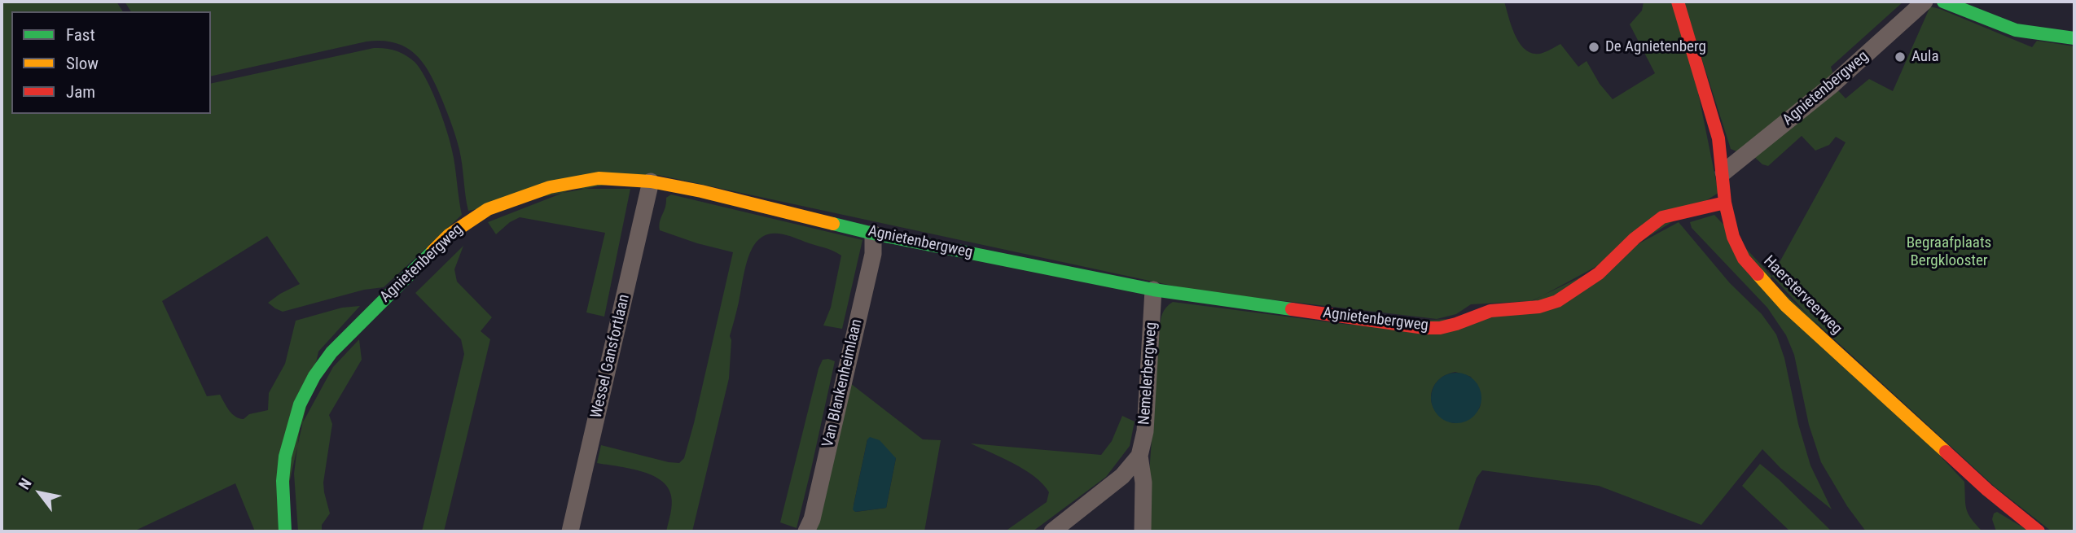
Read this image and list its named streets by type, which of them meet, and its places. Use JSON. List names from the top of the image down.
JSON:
{
  "streets": {
    "street": [
      "Agnietenbergweg",
      "Haersterveerweg",
      "Wessel Gansfortlaan",
      "Nemelerbergweg",
      "Van Blankenheimlaan"
    ]
  },
  "crossings": [
    ["Agnietenbergweg", "Haersterveerweg"],
    ["Agnietenbergweg", "Wessel Gansfortlaan"],
    ["Agnietenbergweg", "Nemelerbergweg"],
    ["Agnietenbergweg", "Van Blankenheimlaan"]
  ],
  "parks": ["Begraafplaats Bergklooster"],
  "places": ["De Agnietenberg", "Aula"],
  "legend": ["Fast", "Slow", "Jam"],
  "north": "top left"
}
